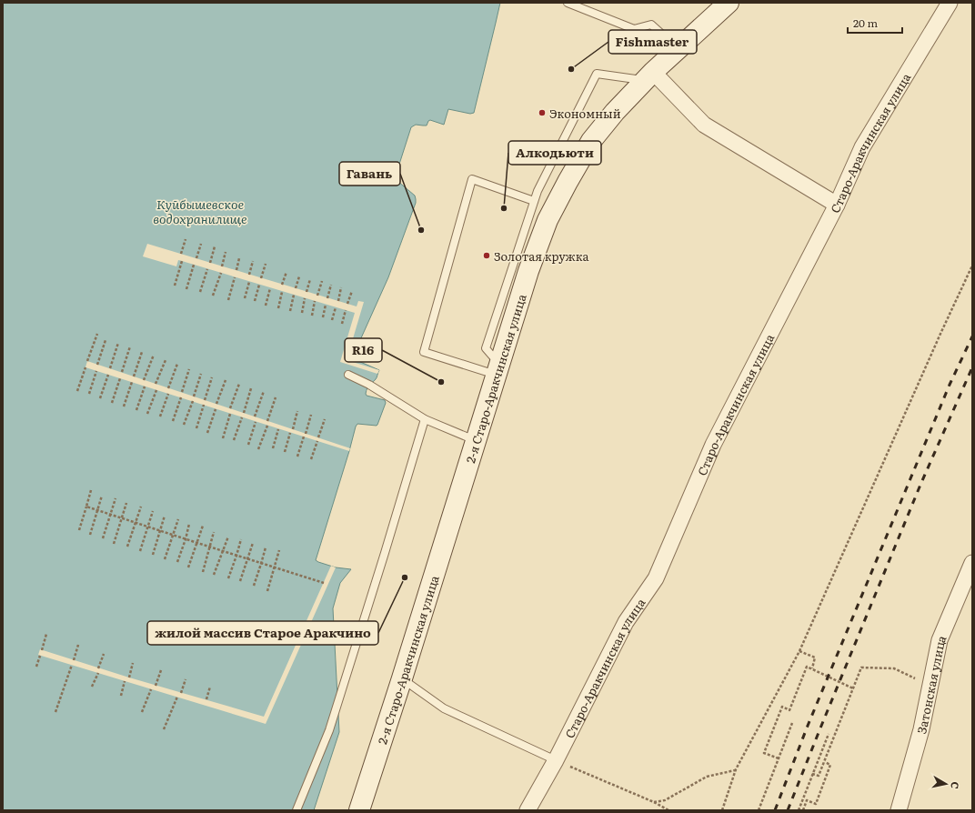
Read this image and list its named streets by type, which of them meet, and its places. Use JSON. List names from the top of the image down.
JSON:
{
  "streets": {
    "main road": ["2-я Старо-Аракчинская улица"],
    "street": ["Старо-Аракчинская улица", "Затонская улица"]
  },
  "water": ["Куйбышевское водохранилище"],
  "places": [
    "Fishmaster",
    "Экономный",
    "Алкодьюти",
    "Гавань",
    "Золотая кружка",
    "R16",
    "жилой массив Старое Аракчино"
  ],
  "scale_bar": "20 m",
  "north": "right"
}
